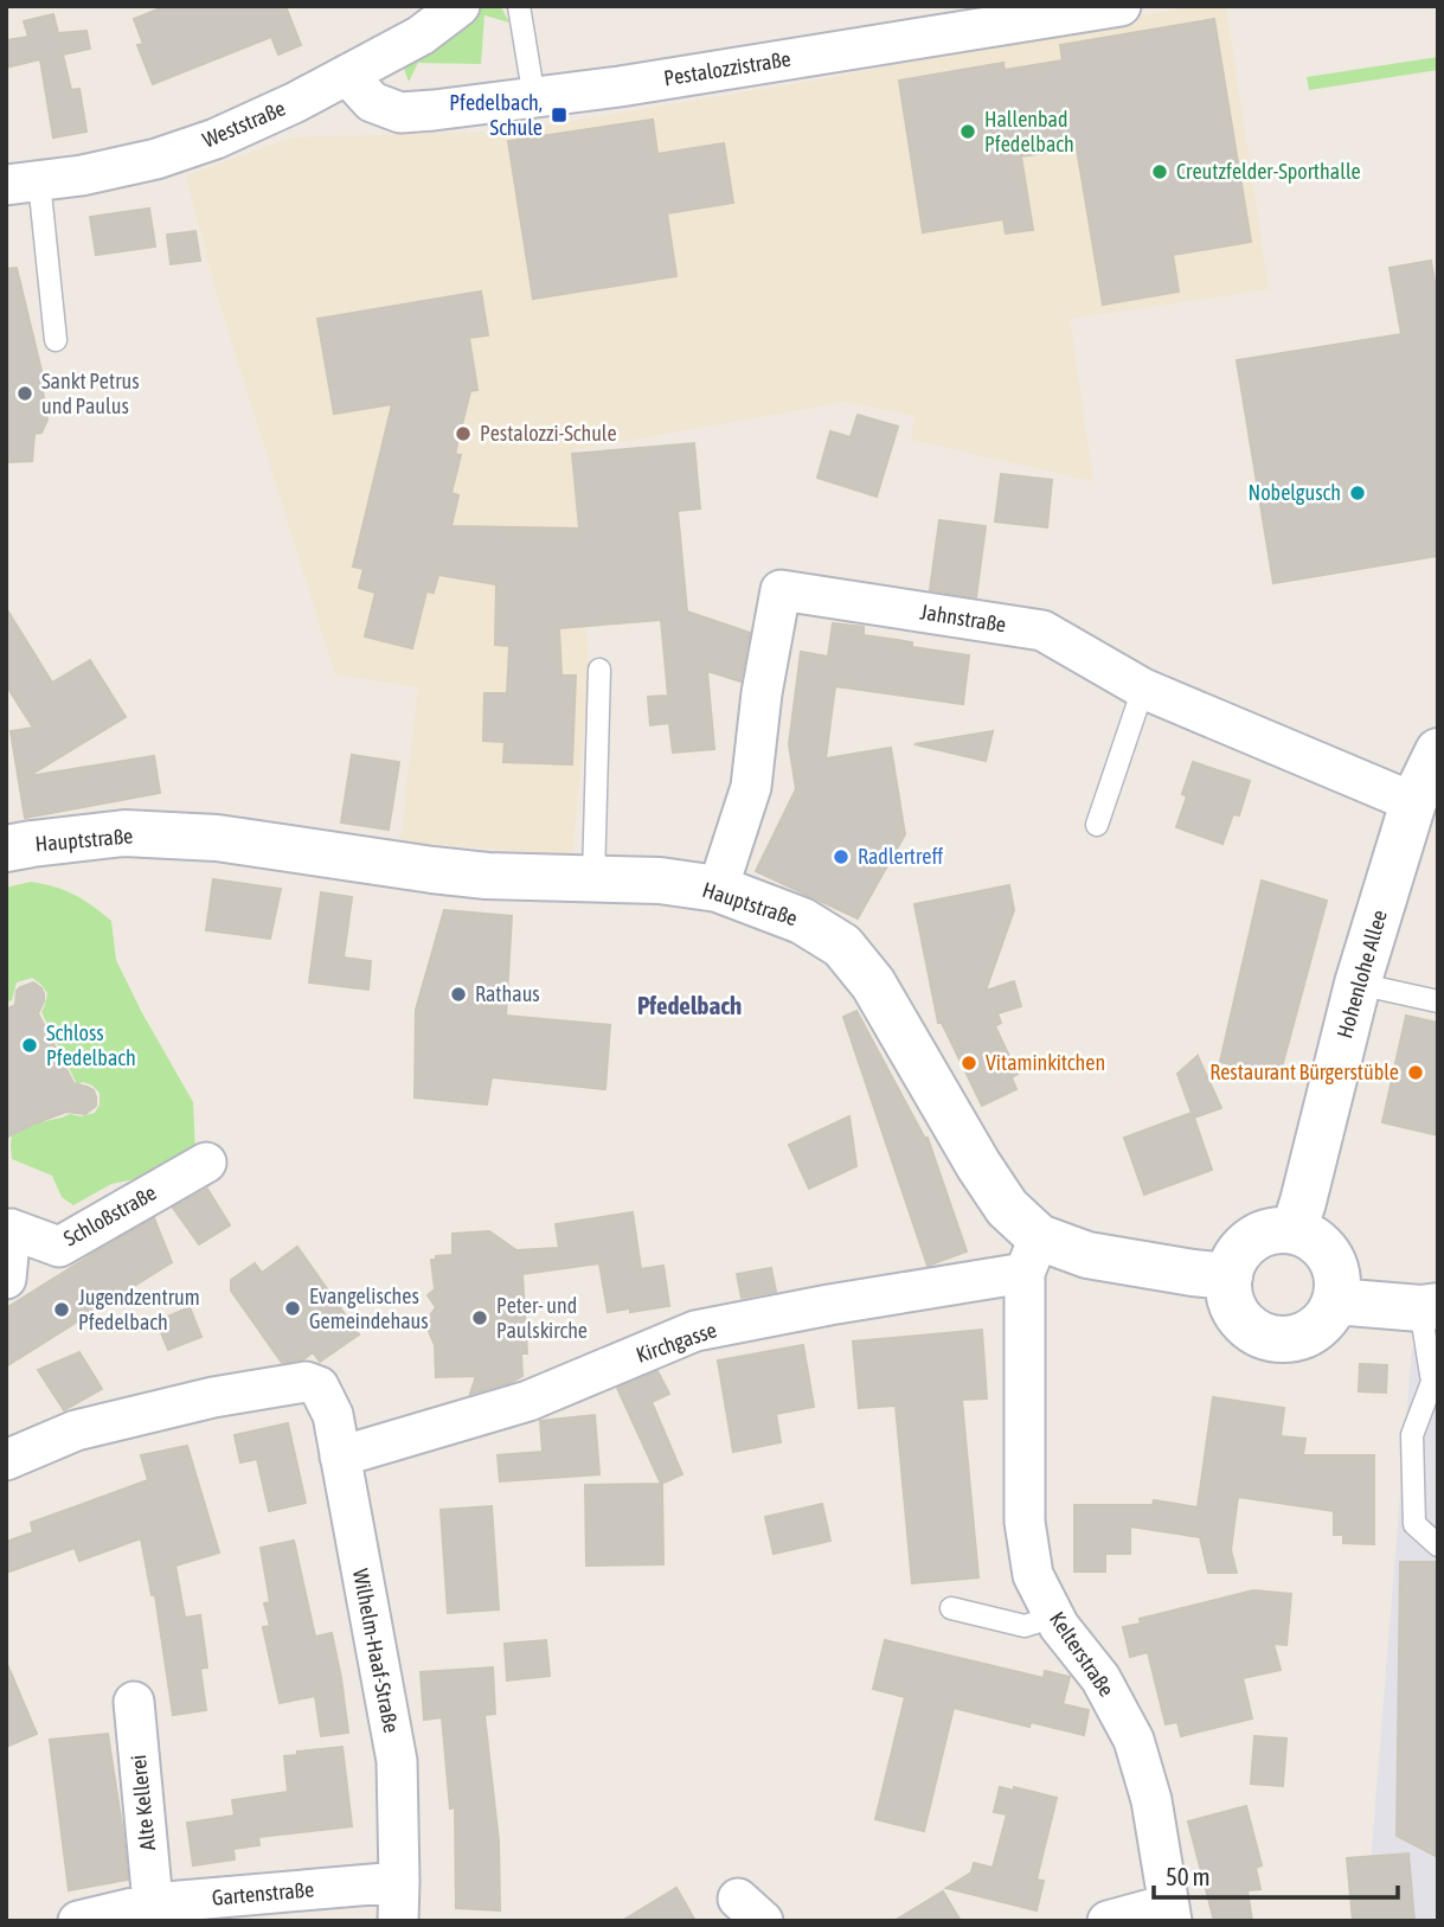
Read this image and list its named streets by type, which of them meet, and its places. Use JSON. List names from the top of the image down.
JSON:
{
  "streets": {
    "main road": ["Hauptstraße", "Hohenlohe Allee"],
    "street": [
      "Pestalozzistraße",
      "Weststraße",
      "Jahnstraße",
      "Schloßstraße",
      "Kirchgasse",
      "Wilhelm-Haaf-Straße",
      "Kelterstraße",
      "Alte Kellerei",
      "Gartenstraße"
    ]
  },
  "crossings": [
    ["Pestalozzistraße", "Weststraße"],
    ["Jahnstraße", "Hauptstraße"],
    ["Jahnstraße", "Hohenlohe Allee"],
    ["Hauptstraße", "Hohenlohe Allee"],
    ["Hauptstraße", "Kirchgasse"],
    ["Hauptstraße", "Kelterstraße"],
    ["Kirchgasse", "Wilhelm-Haaf-Straße"],
    ["Kirchgasse", "Kelterstraße"],
    ["Wilhelm-Haaf-Straße", "Gartenstraße"],
    ["Alte Kellerei", "Gartenstraße"]
  ],
  "districts": ["Pfedelbach"],
  "places": {
    "transit": ["Pfedelbach, Schule"],
    "other": [
      "Hallenbad Pfedelbach",
      "Creutzfelder-Sporthalle",
      "Sankt Petrus und Paulus",
      "Pestalozzi-Schule",
      "Nobelgusch",
      "Radlertreff",
      "Rathaus",
      "Schloss Pfedelbach",
      "Vitaminkitchen",
      "Restaurant Bürgerstüble",
      "Evangelisches Gemeindehaus",
      "Jugendzentrum Pfedelbach",
      "Peter- und Paulskirche"
    ]
  },
  "scale_bar": "50 m"
}
